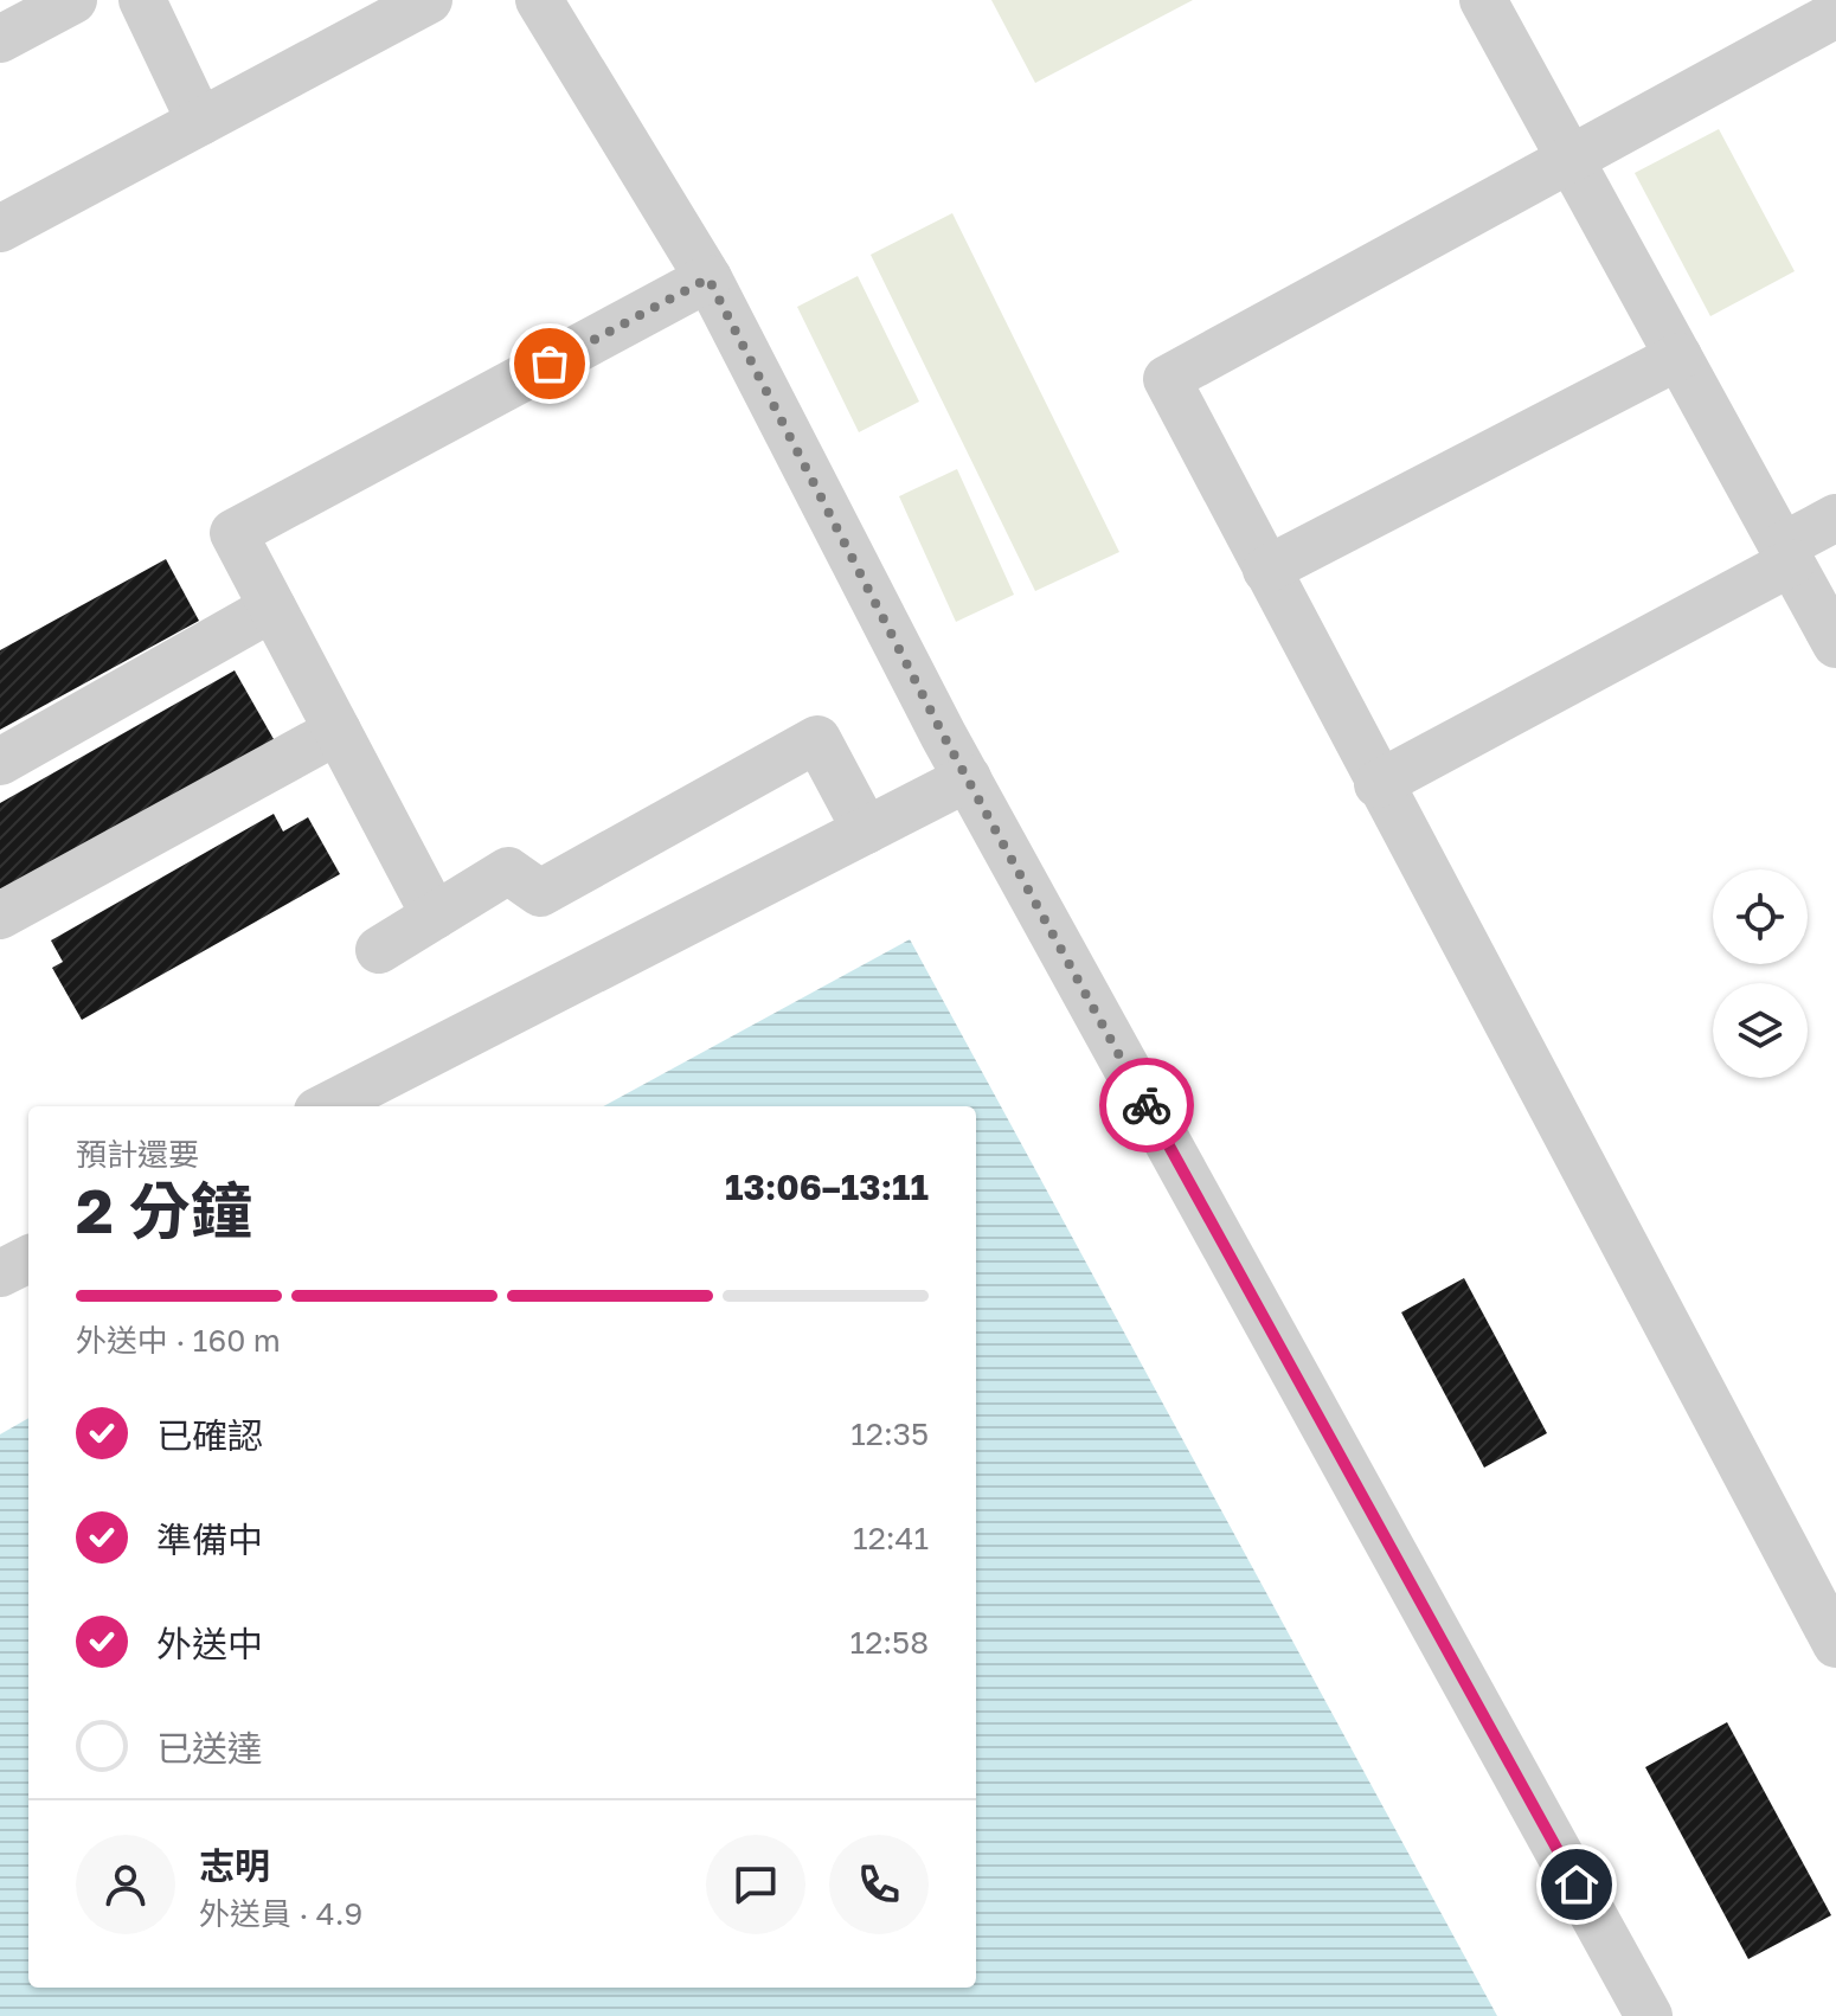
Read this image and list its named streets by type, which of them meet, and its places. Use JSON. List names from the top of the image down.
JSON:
{
  "page": {
    "heading": ["2 分鐘", "預計還要", "13:06–13:11"],
    "panel": ["志明", "外送員 · 4.9"],
    "bar": "外送中 · 160 m",
    "list": [
      ["已確認", "12:35"],
      ["準備中", "12:41"],
      ["外送中", "12:58"],
      "已送達"
    ]
  }
}
